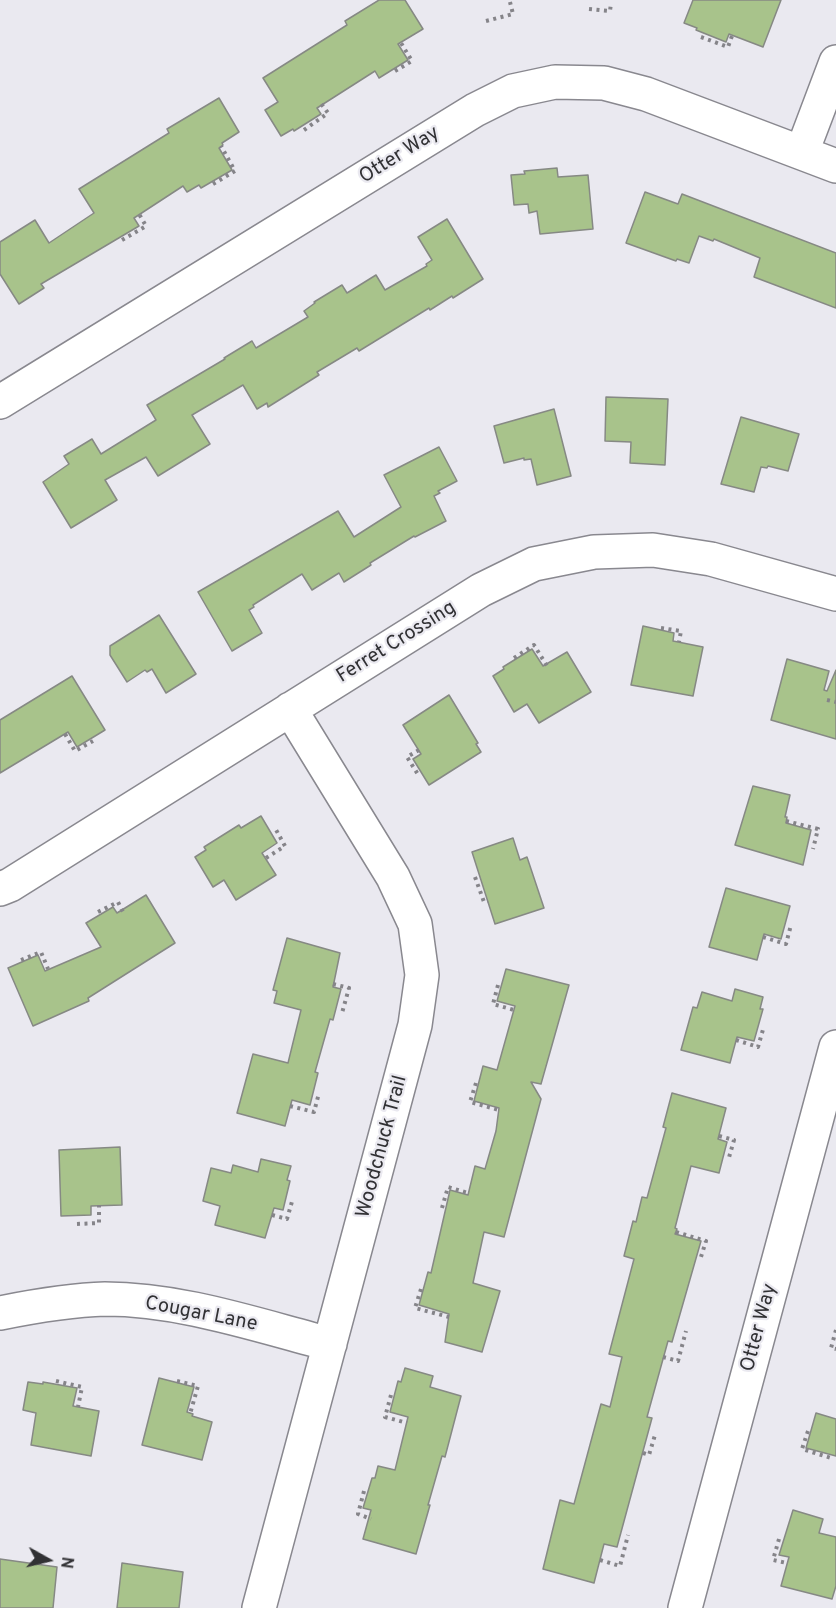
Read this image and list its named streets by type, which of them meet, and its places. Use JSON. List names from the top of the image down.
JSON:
{
  "streets": {
    "street": [
      "Otter Way",
      "Ferret Crossing",
      "Woodchuck Trail",
      "Cougar Lane"
    ]
  },
  "crossings": [
    ["Ferret Crossing", "Woodchuck Trail"],
    ["Woodchuck Trail", "Cougar Lane"]
  ],
  "north": "right"
}
